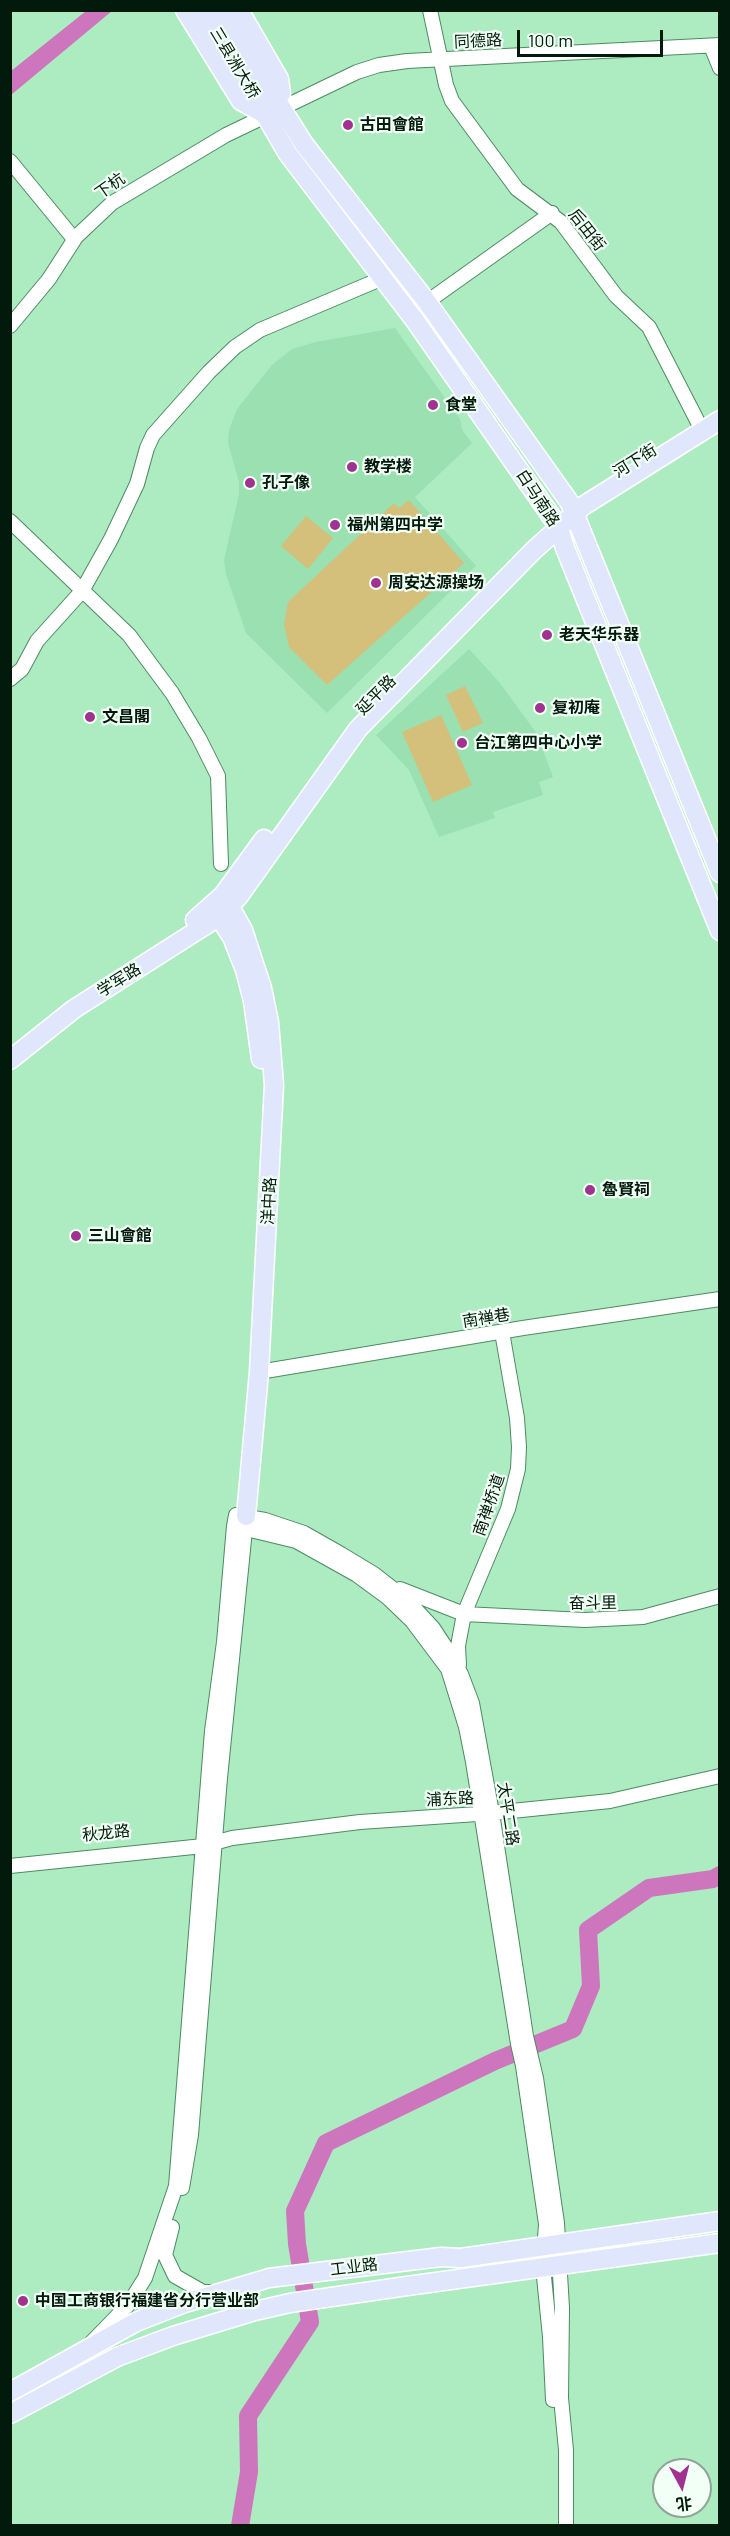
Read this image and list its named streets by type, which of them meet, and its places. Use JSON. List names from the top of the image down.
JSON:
{
  "streets": {
    "main road": [
      "三县洲大桥",
      "河下街",
      "白马南路",
      "延平路",
      "学军路",
      "洋中路",
      "工业路"
    ],
    "street": [
      "同德路",
      "下杭",
      "后田街",
      "南禅巷",
      "南禅桥道",
      "奋斗里",
      "浦东路",
      "太平二路",
      "秋龙路"
    ]
  },
  "crossings": [
    ["同德路", "三县洲大桥"],
    ["同德路", "下杭"],
    ["同德路", "后田街"],
    ["同德路", "白马南路"],
    ["三县洲大桥", "下杭"],
    ["三县洲大桥", "河下街"],
    ["三县洲大桥", "白马南路"],
    ["下杭", "白马南路"],
    ["后田街", "河下街"],
    ["河下街", "白马南路"],
    ["河下街", "延平路"],
    ["白马南路", "延平路"],
    ["延平路", "学军路"],
    ["延平路", "洋中路"],
    ["学军路", "洋中路"],
    ["洋中路", "南禅巷"],
    ["洋中路", "太平二路"],
    ["南禅巷", "南禅桥道"],
    ["南禅桥道", "奋斗里"],
    ["南禅桥道", "太平二路"],
    ["奋斗里", "太平二路"],
    ["浦东路", "太平二路"],
    ["浦东路", "秋龙路"],
    ["太平二路", "工业路"]
  ],
  "places": [
    "古田會館",
    "食堂",
    "教学楼",
    "孔子像",
    "福州第四中学",
    "周安达源操场",
    "老天华乐器",
    "复初庵",
    "文昌閣",
    "台江第四中心小学",
    "魯賢祠",
    "三山會館",
    "中国工商银行福建省分行营业部"
  ],
  "scale_bar": "100 m",
  "north": "bottom"
}
